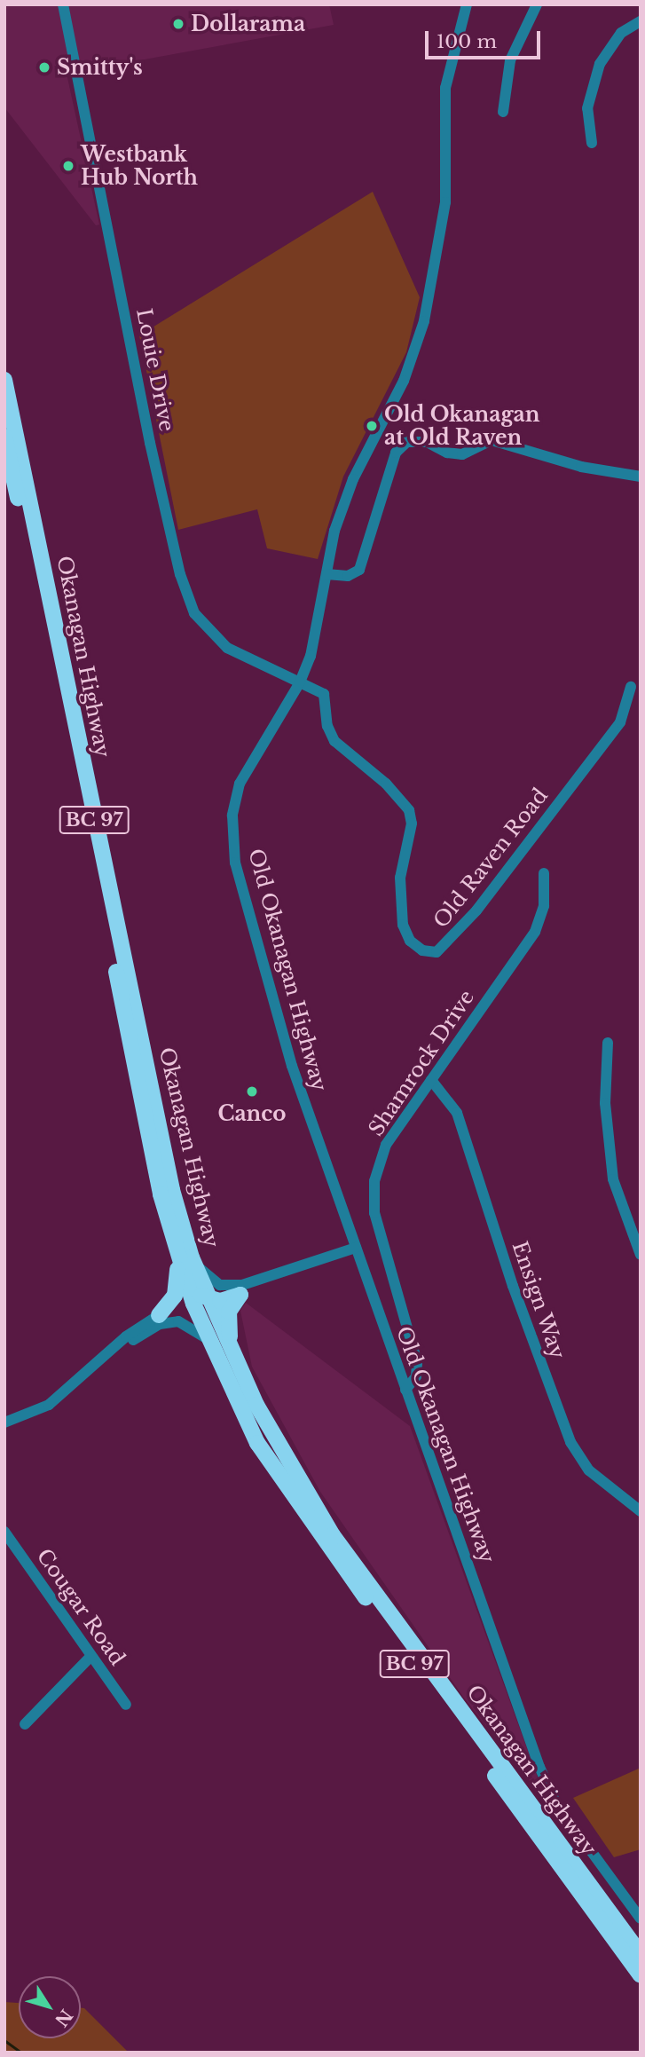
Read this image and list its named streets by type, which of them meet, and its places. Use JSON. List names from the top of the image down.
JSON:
{
  "streets": {
    "highway": ["Okanagan Highway", "BC 97"],
    "street": [
      "Louie Drive",
      "Old Raven Road",
      "Old Okanagan Highway",
      "Shamrock Drive",
      "Ensign Way",
      "Cougar Road"
    ]
  },
  "crossings": [
    ["Louie Drive", "Old Raven Road"],
    ["Louie Drive", "Old Okanagan Highway"],
    ["Old Raven Road", "Old Okanagan Highway"],
    ["Old Okanagan Highway", "Shamrock Drive"],
    ["Shamrock Drive", "Ensign Way"]
  ],
  "places": [
    "Dollarama",
    "Smitty's",
    "Westbank Hub North",
    "Old Okanagan at Old Raven",
    "Canco"
  ],
  "scale_bar": "100 m",
  "north": "bottom right"
}
